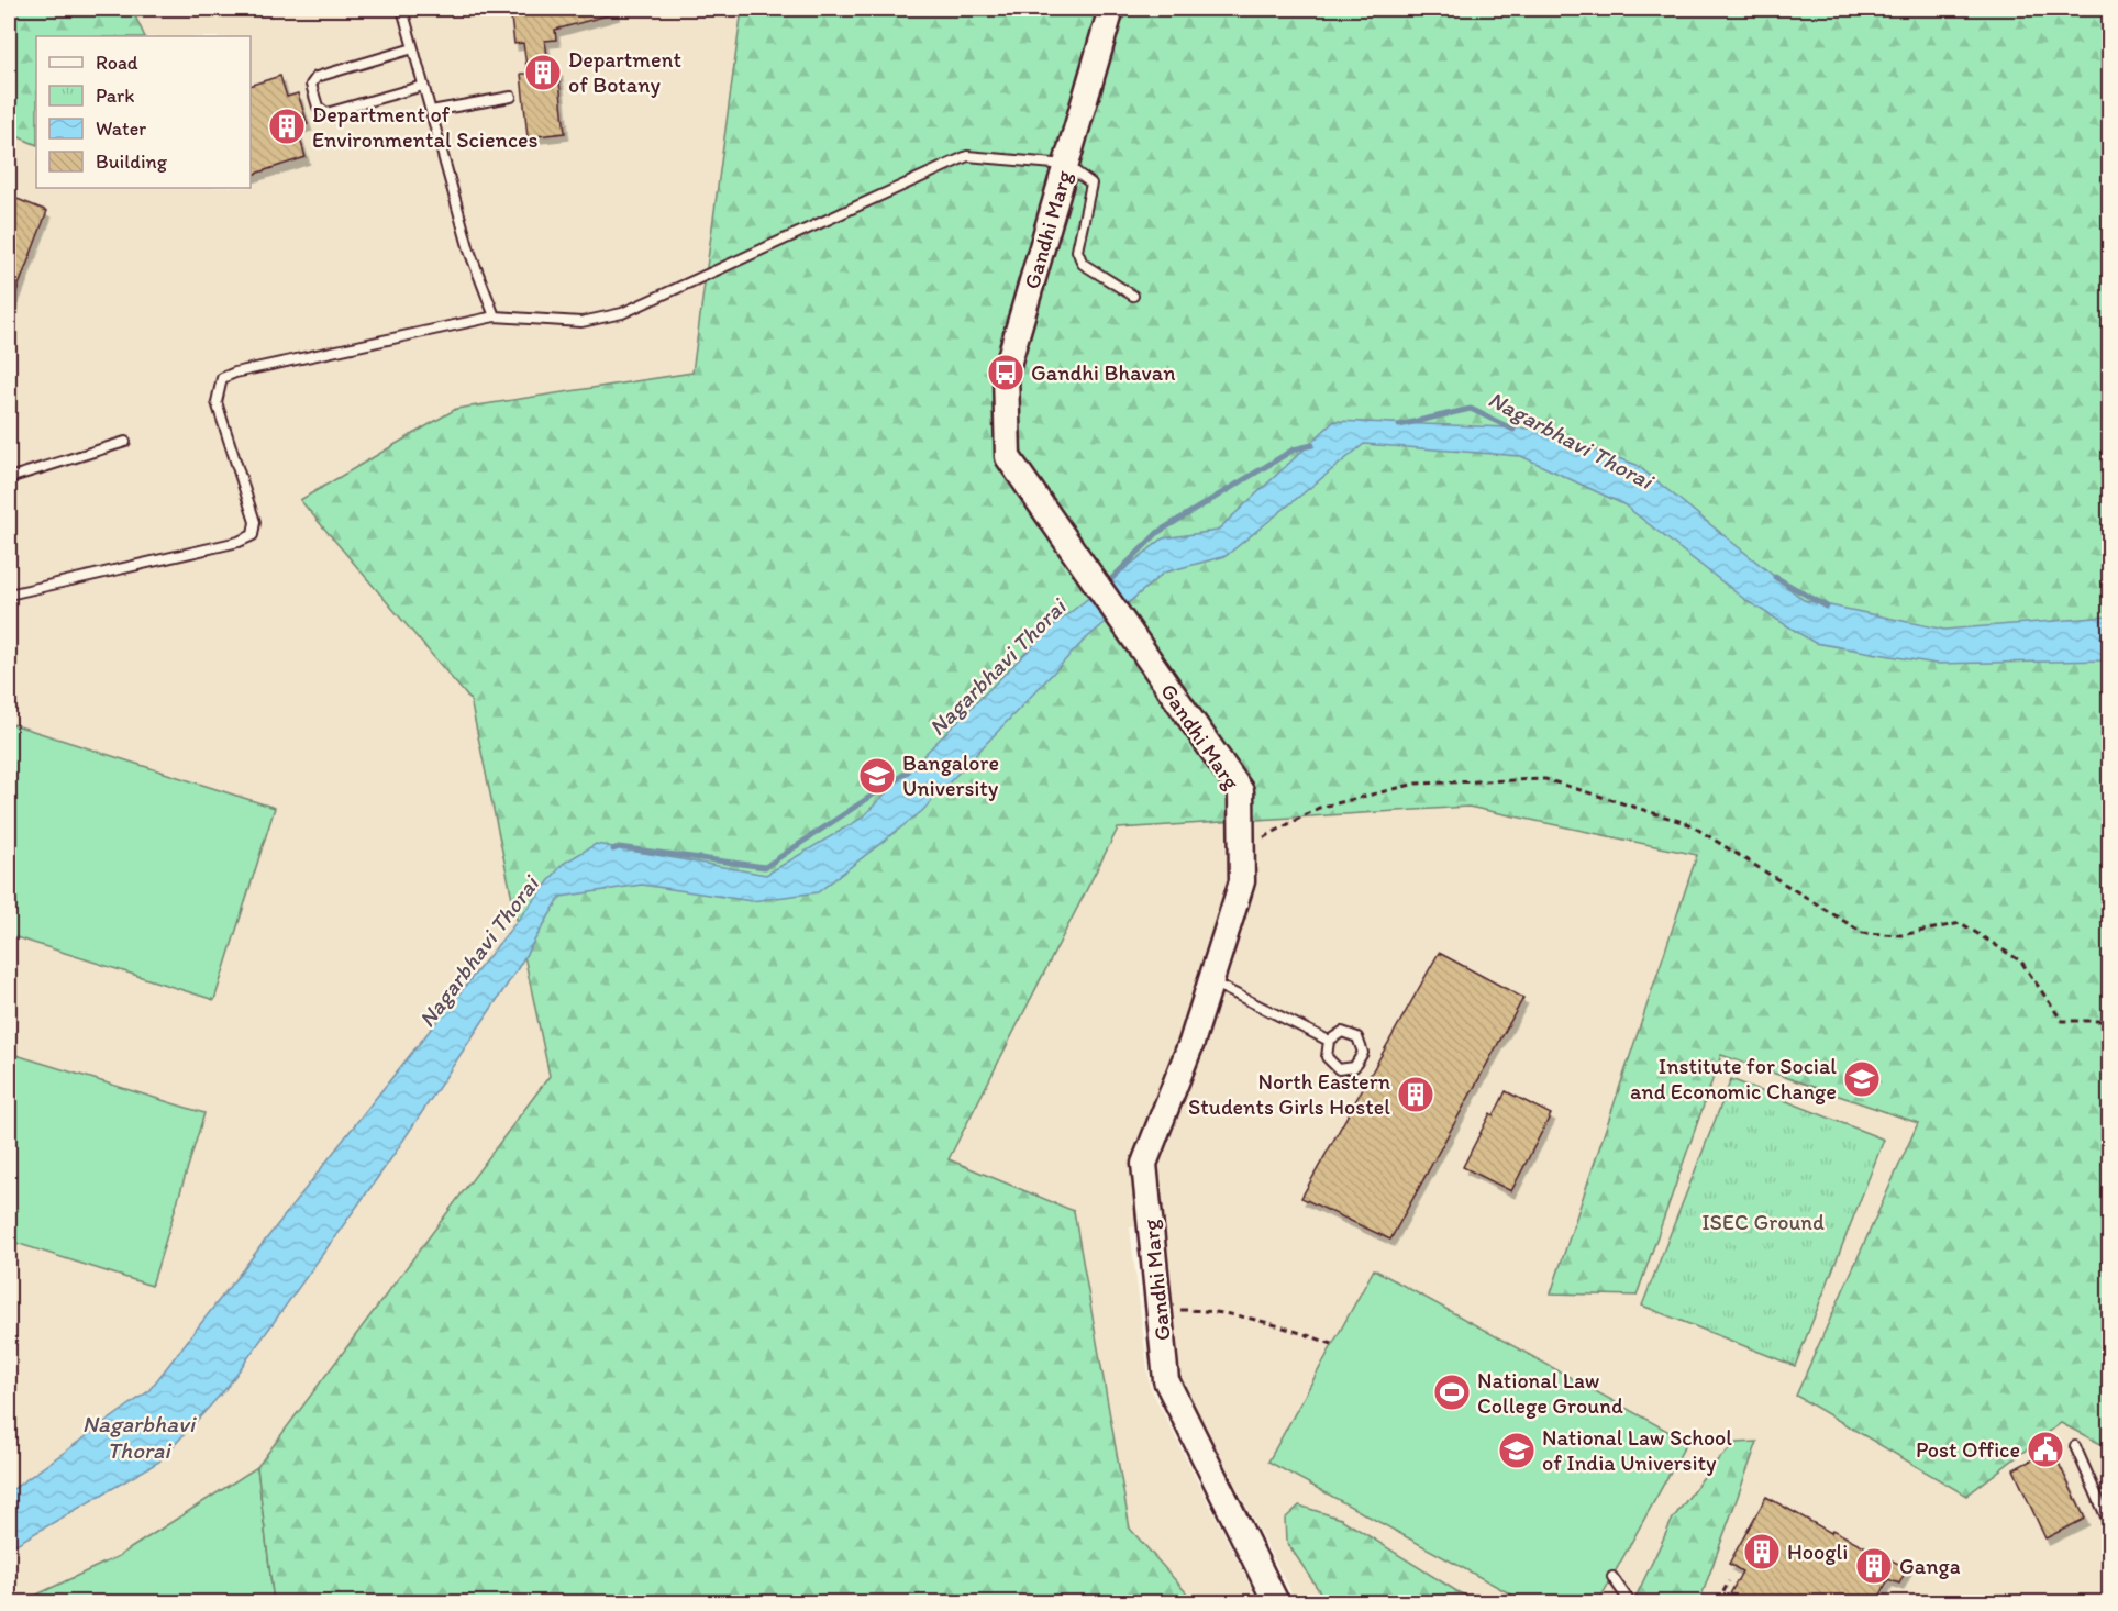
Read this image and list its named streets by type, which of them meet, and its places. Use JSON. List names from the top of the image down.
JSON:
{
  "streets": {
    "main road": ["Gandhi Marg"]
  },
  "water": ["Nagarbhavi Thorai"],
  "parks": ["ISEC Ground"],
  "places": {
    "building": [
      "Department of Botany",
      "Department of Environmental Sciences",
      "North Eastern Students Girls Hostel",
      "Hoogli",
      "Ganga"
    ],
    "bus stop": ["Gandhi Bhavan"],
    "school or university": ["Bangalore University", "Institute for Social and Economic Change", "National Law School of India University"],
    "sports": ["National Law College Ground"],
    "public building": ["Post Office"]
  },
  "legend": [
    "Road",
    "Park",
    "Water",
    "Building"
  ]
}
